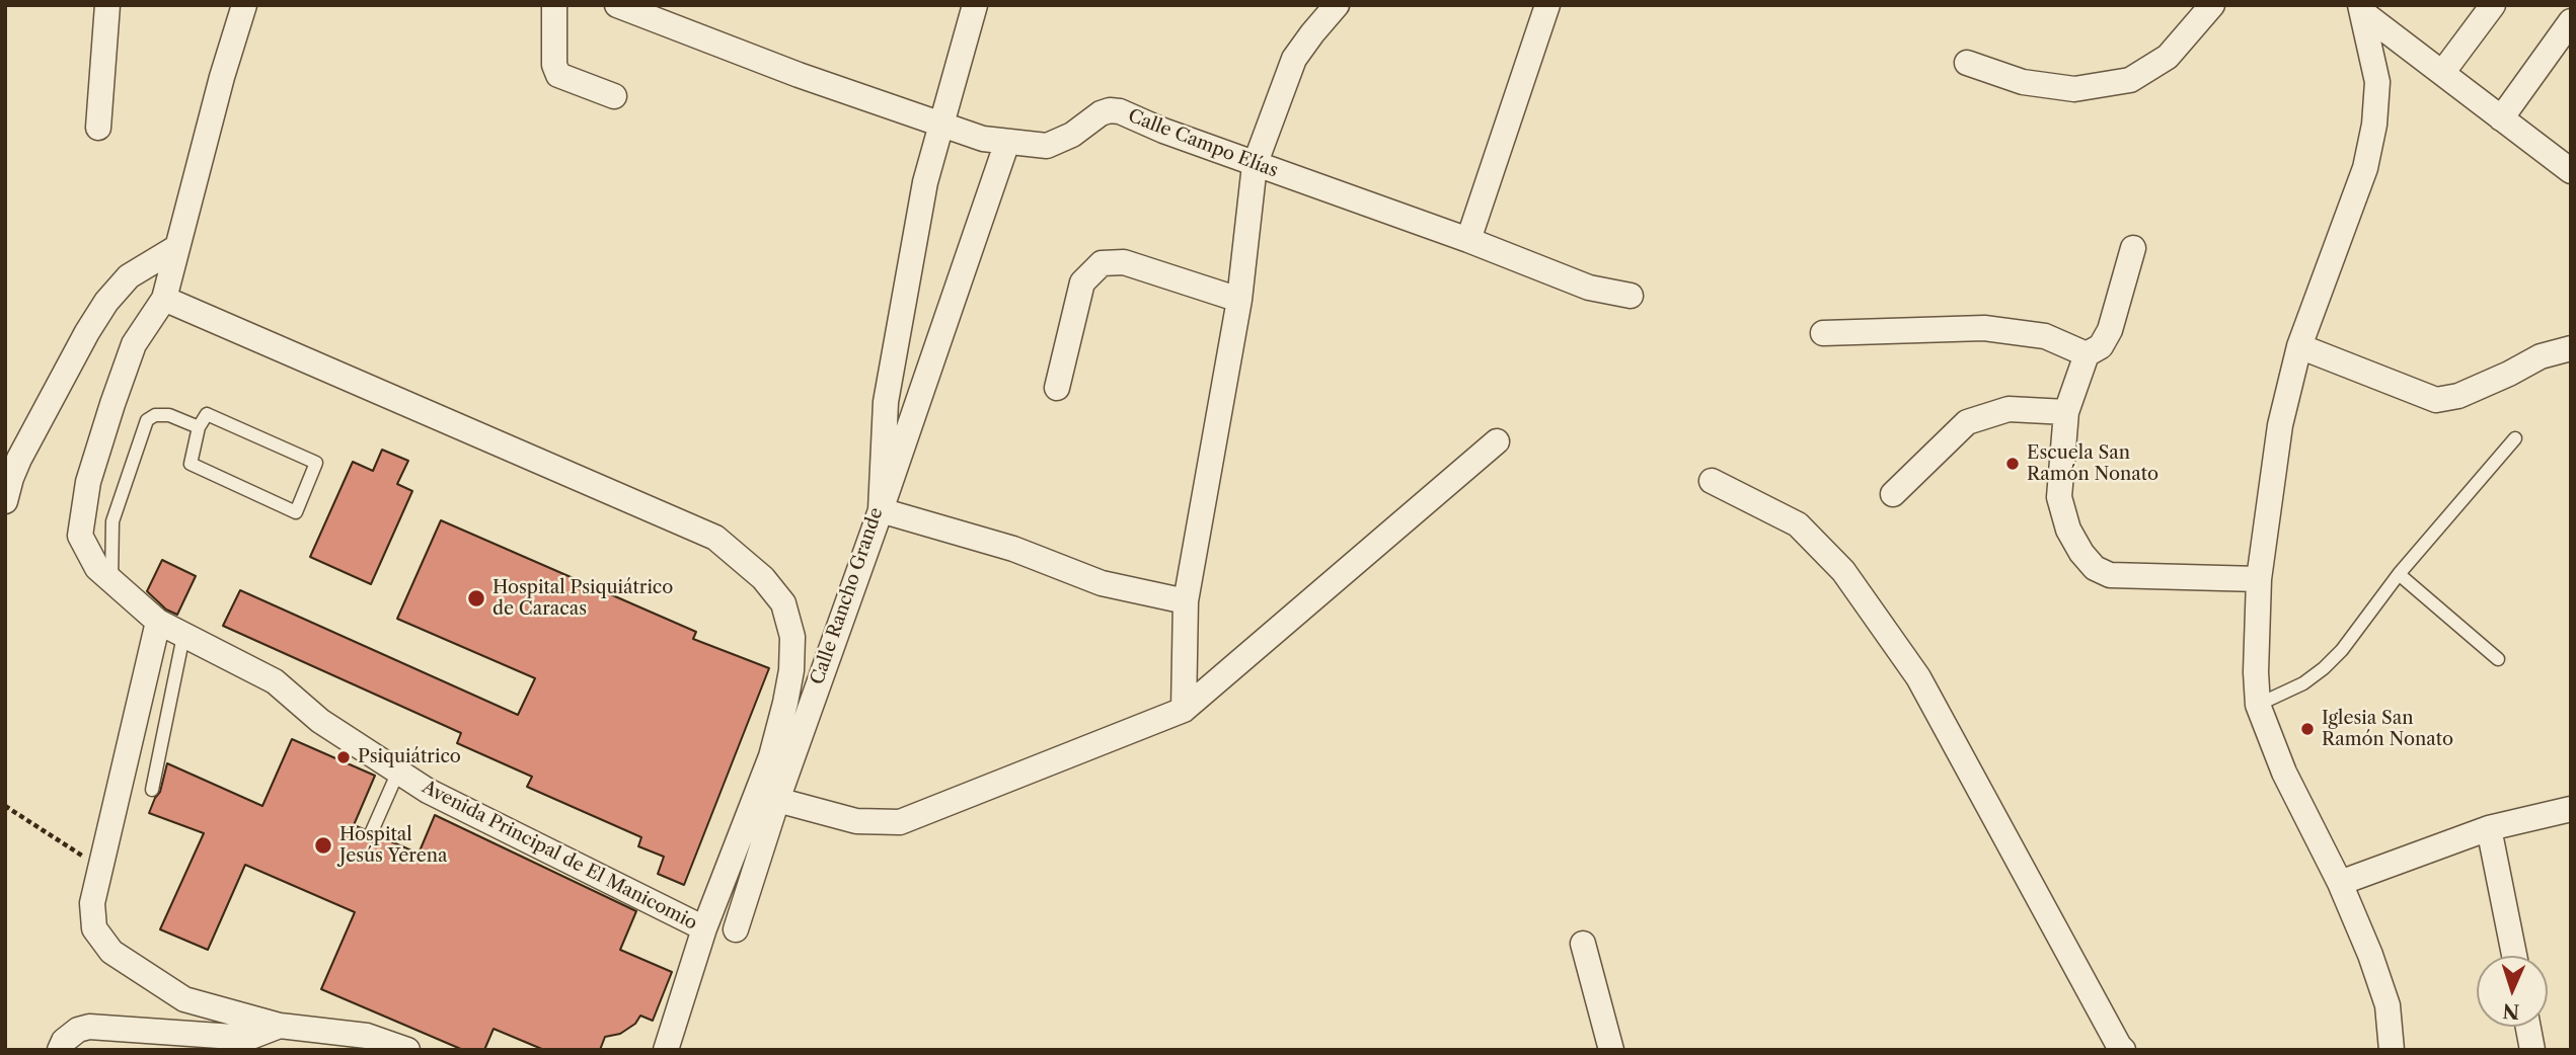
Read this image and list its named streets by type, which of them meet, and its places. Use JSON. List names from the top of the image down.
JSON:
{
  "streets": {
    "street": ["Calle Campo Elías", "Calle Rancho Grande", "Avenida Principal de El Manicomio"]
  },
  "crossings": [
    ["Calle Campo Elías", "Calle Rancho Grande"]
  ],
  "places": [
    "Escuela San Ramón Nonato",
    "Hospital Psiquiátrico de Caracas",
    "Iglesia San Ramón Nonato",
    "Psiquiátrico",
    "Hospital Jesús Yerena"
  ],
  "north": "bottom"
}
